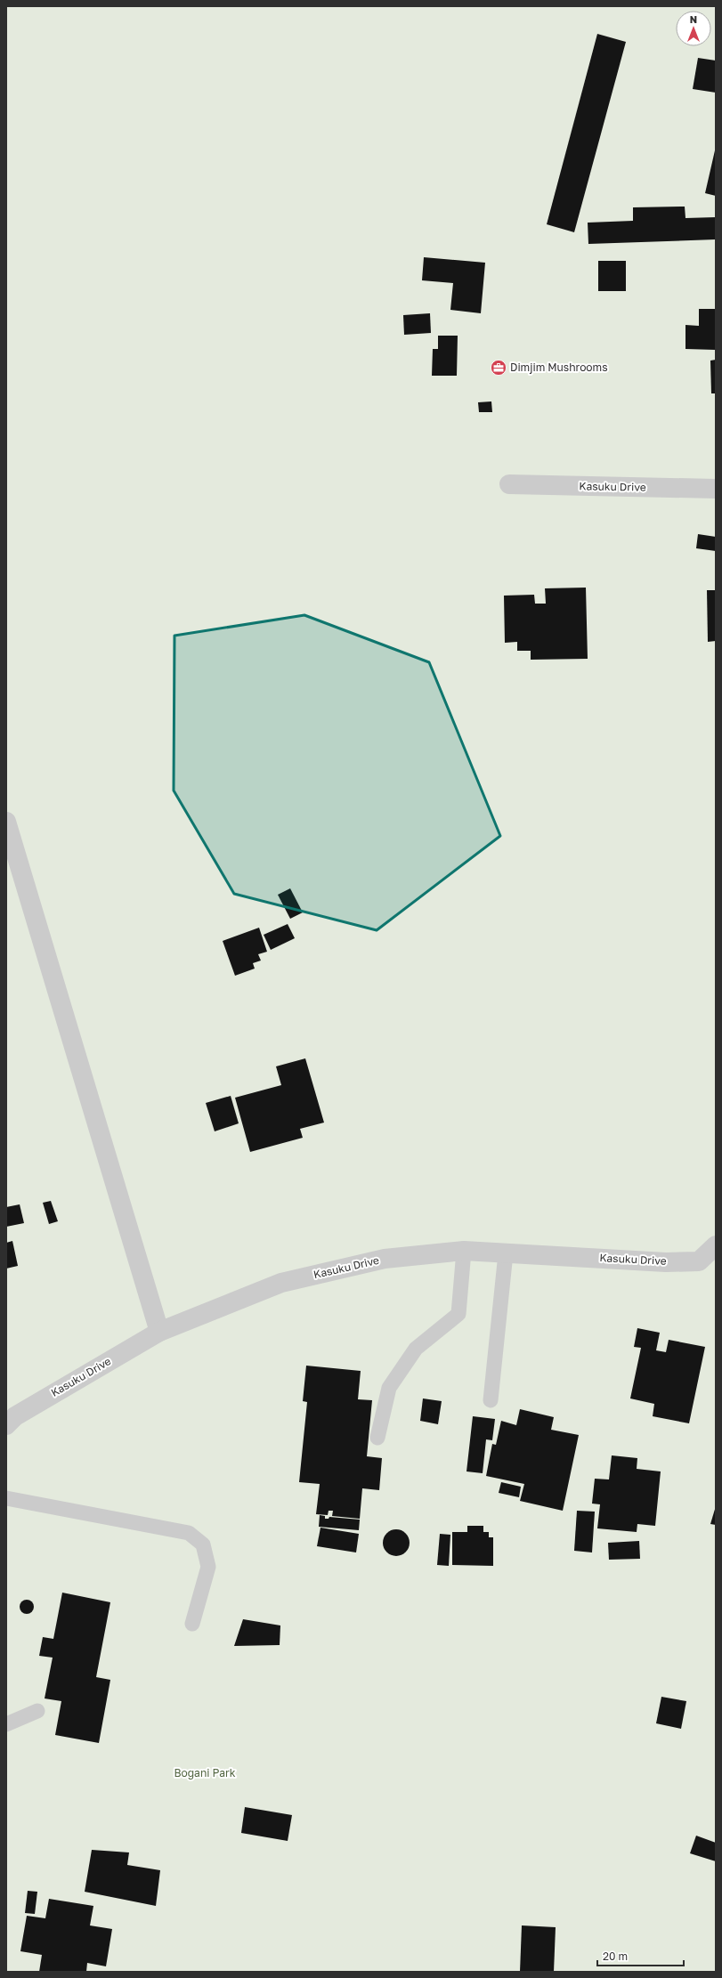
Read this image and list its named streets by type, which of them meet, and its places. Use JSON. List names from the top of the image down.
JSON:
{
  "streets": {
    "street": ["Kasuku Drive"]
  },
  "parks": ["Bogani Park"],
  "places": {
    "office": ["Dimjim Mushrooms"]
  },
  "scale_bar": "20 m",
  "north": "top"
}
